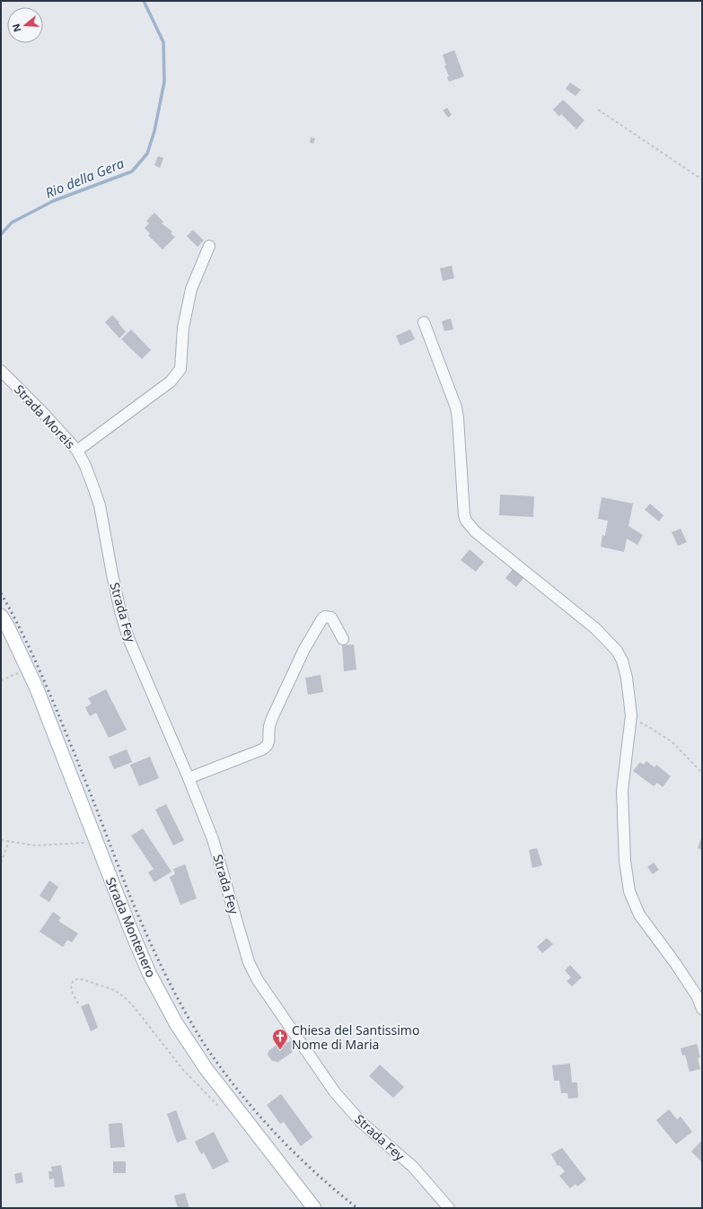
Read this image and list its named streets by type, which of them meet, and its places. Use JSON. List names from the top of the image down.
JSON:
{
  "streets": {
    "main road": ["Strada Montenero"],
    "street": ["Strada Moreis", "Strada Fey"]
  },
  "crossings": [
    ["Strada Moreis", "Strada Fey"]
  ],
  "water": ["Rio della Gera"],
  "places": {
    "church": ["Chiesa del Santissimo Nome di Maria"]
  },
  "north": "left"
}
